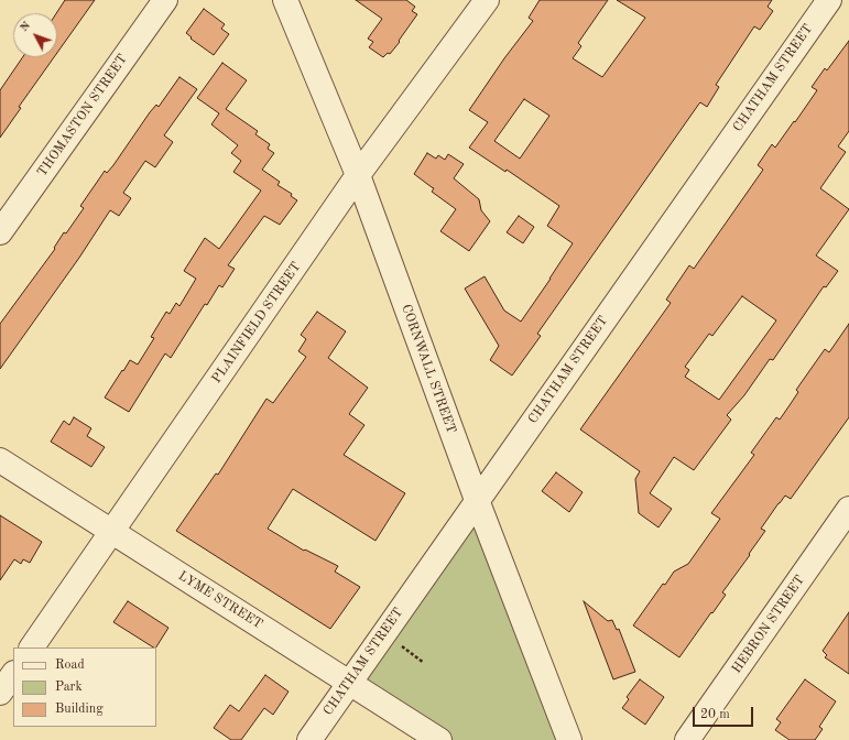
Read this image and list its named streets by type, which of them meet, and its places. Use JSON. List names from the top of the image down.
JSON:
{
  "streets": {
    "street": [
      "CHATHAM STREET",
      "THOMASTON STREET",
      "PLAINFIELD STREET",
      "CORNWALL STREET",
      "LYME STREET",
      "HEBRON STREET"
    ]
  },
  "crossings": [
    ["CHATHAM STREET", "CORNWALL STREET"],
    ["CHATHAM STREET", "LYME STREET"],
    ["PLAINFIELD STREET", "CORNWALL STREET"],
    ["PLAINFIELD STREET", "LYME STREET"]
  ],
  "legend": ["Road", "Park", "Building"],
  "scale_bar": "20 m",
  "north": "top left"
}
